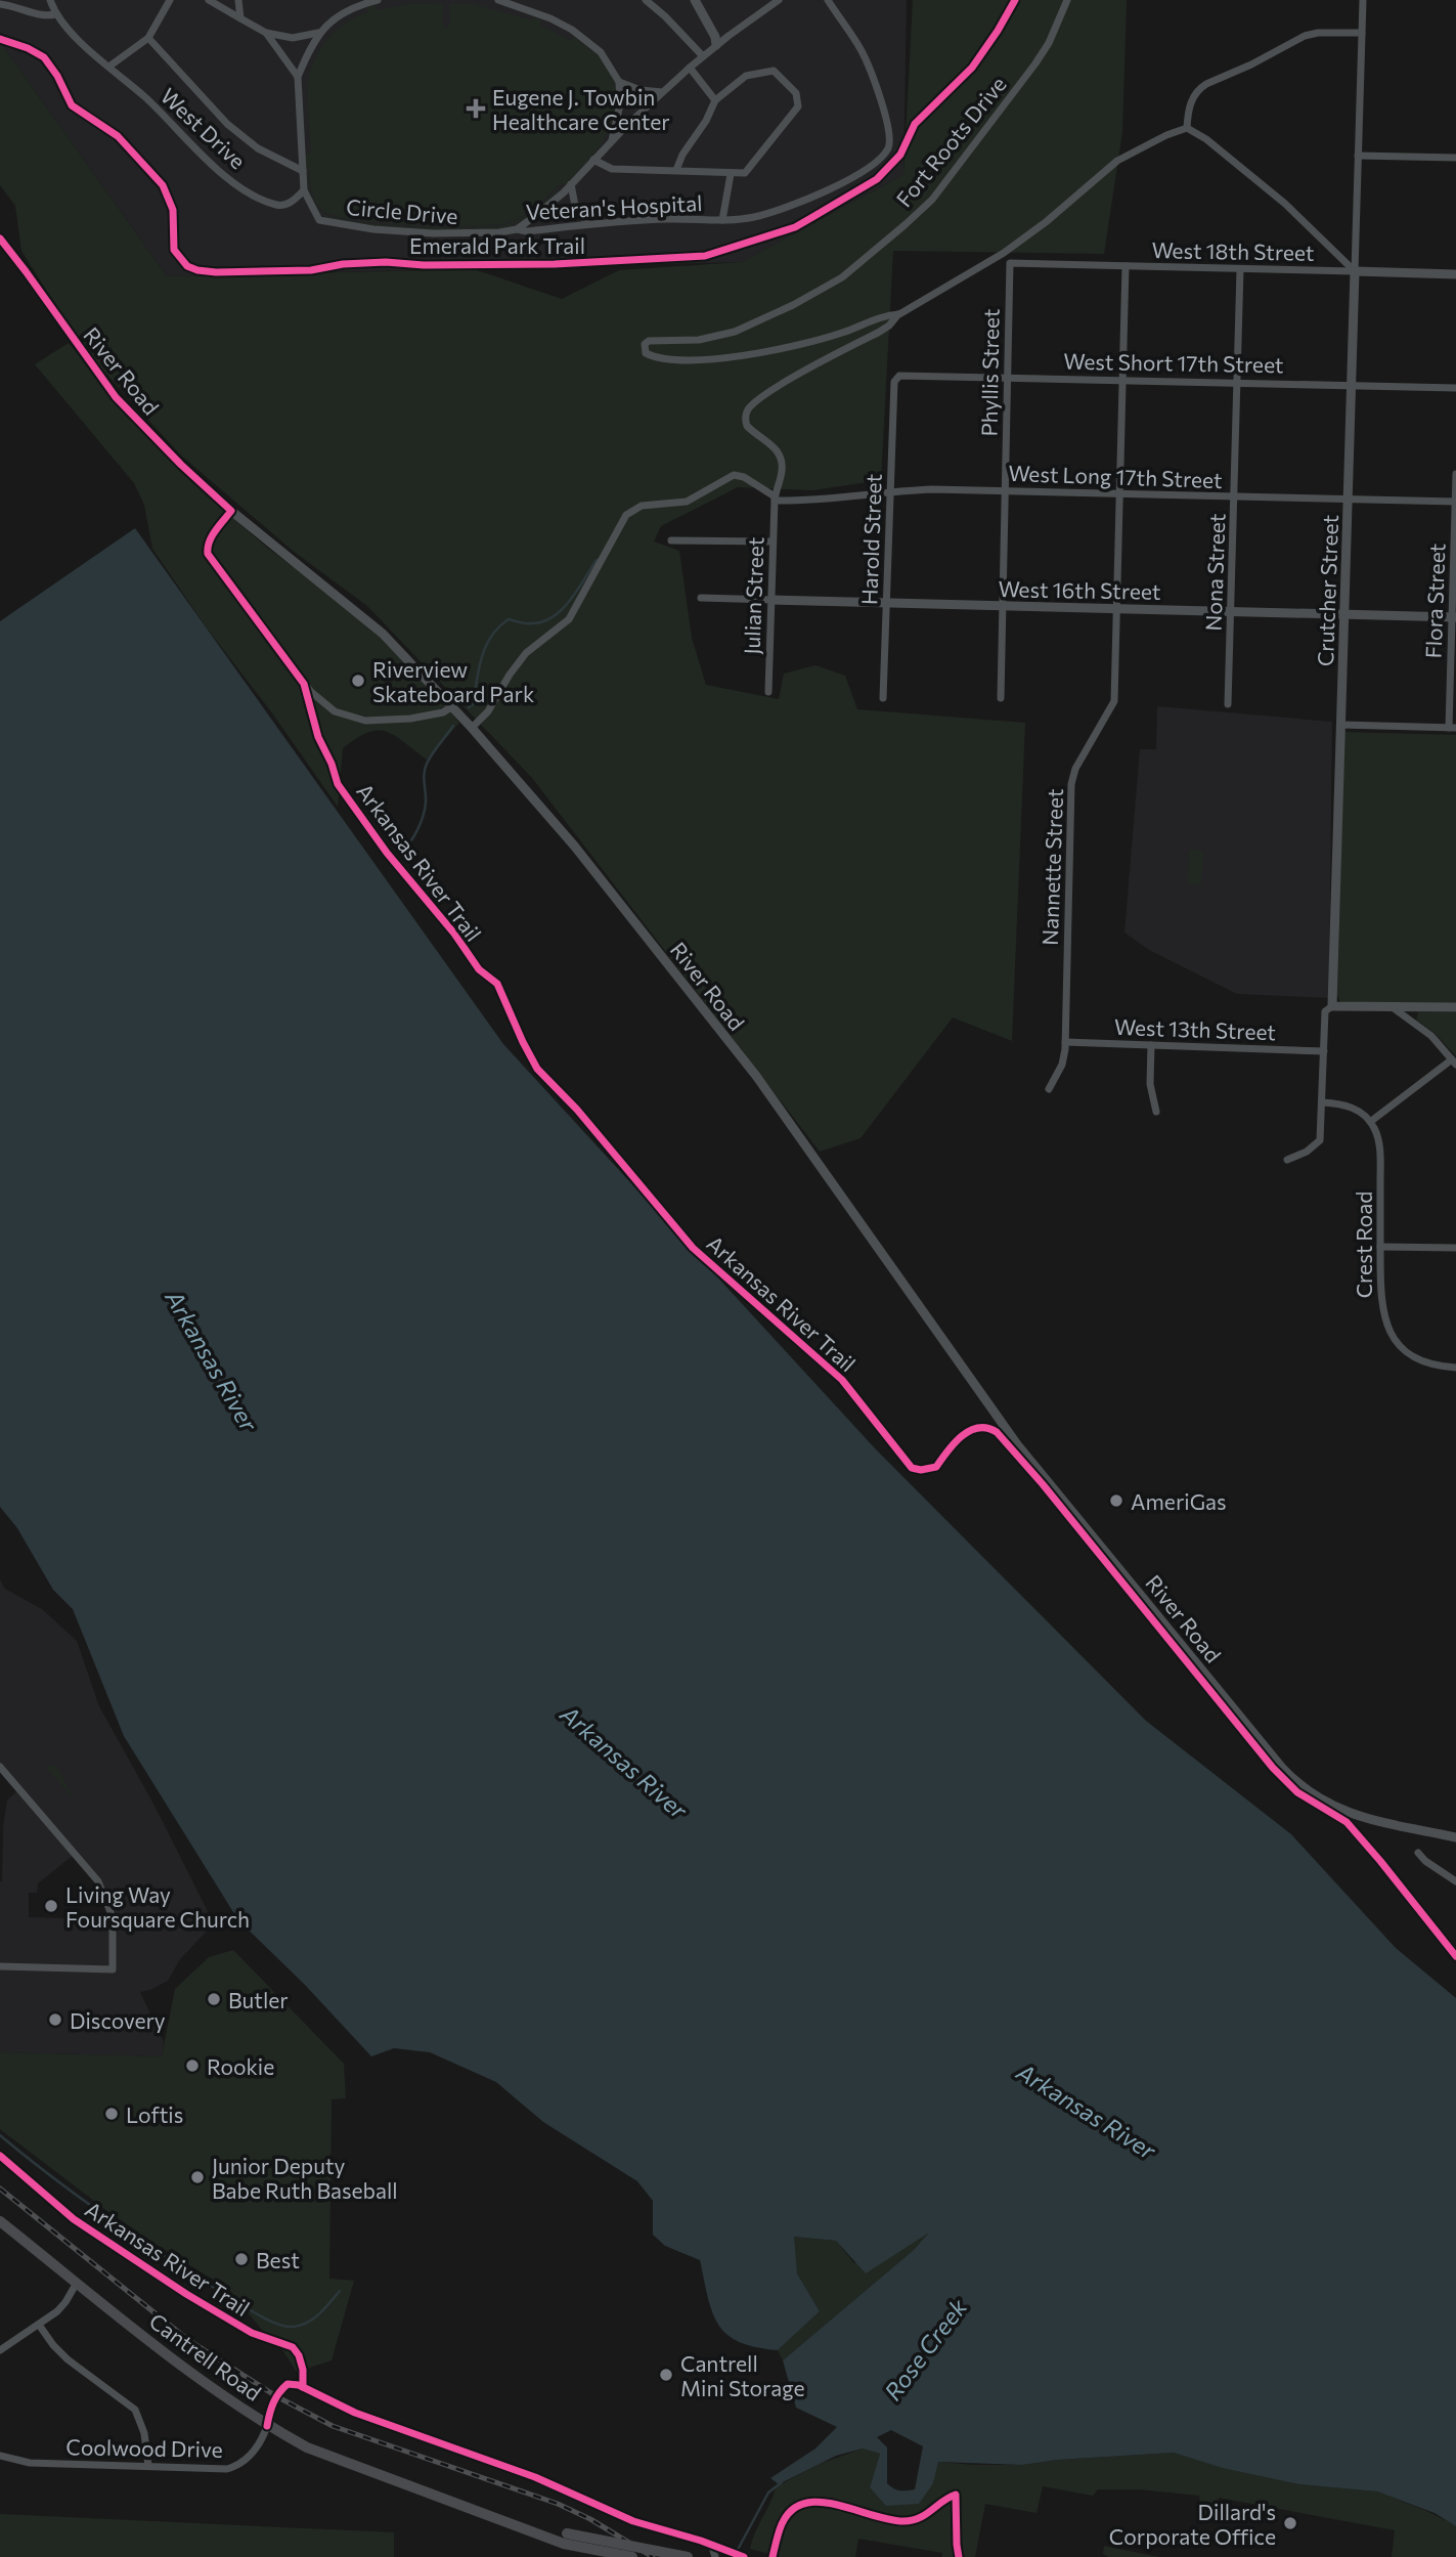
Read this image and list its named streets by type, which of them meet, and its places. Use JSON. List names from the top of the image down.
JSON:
{
  "streets": {
    "main road": ["Cantrell Road"],
    "street": [
      "West Drive",
      "Fort Roots Drive",
      "Veteran's Hospital",
      "Circle Drive",
      "West 18th Street",
      "West Short 17th Street",
      "River Road",
      "Phyllis Street",
      "West Long 17th Street",
      "Harold Street",
      "Nona Street",
      "West 16th Street",
      "Crutcher Street",
      "Julian Street",
      "Flora Street",
      "Nannette Street",
      "West 13th Street",
      "Crest Road",
      "Coolwood Drive"
    ],
    "cycle path": ["Emerald Park Trail", "Arkansas River Trail"]
  },
  "crossings": [
    ["West Drive", "Circle Drive"],
    ["Fort Roots Drive", "West Long 17th Street"],
    ["Fort Roots Drive", "Julian Street"],
    ["Veteran's Hospital", "Circle Drive"],
    ["West 18th Street", "Phyllis Street"],
    ["West 18th Street", "Nona Street"],
    ["West 18th Street", "Crutcher Street"],
    ["West 18th Street", "Nannette Street"],
    ["West Short 17th Street", "Phyllis Street"],
    ["West Short 17th Street", "Harold Street"],
    ["West Short 17th Street", "Nona Street"],
    ["West Short 17th Street", "Crutcher Street"],
    ["West Short 17th Street", "Nannette Street"],
    ["Phyllis Street", "West Long 17th Street"],
    ["Phyllis Street", "West 16th Street"],
    ["West Long 17th Street", "Harold Street"],
    ["West Long 17th Street", "Nona Street"],
    ["West Long 17th Street", "Crutcher Street"],
    ["West Long 17th Street", "Julian Street"],
    ["West Long 17th Street", "Flora Street"],
    ["West Long 17th Street", "Nannette Street"],
    ["Harold Street", "West 16th Street"],
    ["Nona Street", "West 16th Street"],
    ["West 16th Street", "Crutcher Street"],
    ["West 16th Street", "Julian Street"],
    ["West 16th Street", "Flora Street"],
    ["West 16th Street", "Nannette Street"],
    ["Crutcher Street", "West 13th Street"],
    ["Nannette Street", "West 13th Street"],
    ["Cantrell Road", "Coolwood Drive"]
  ],
  "water": ["Arkansas River", "Rose Creek"],
  "places": {
    "health": ["Eugene J. Towbin Healthcare Center"],
    "other": [
      "Riverview Skateboard Park",
      "AmeriGas",
      "Living Way Foursquare Church",
      "Butler",
      "Discovery",
      "Rookie",
      "Loftis",
      "Junior Deputy Babe Ruth Baseball",
      "Best",
      "Cantrell Mini Storage",
      "Dillard's Corporate Office"
    ]
  }
}
